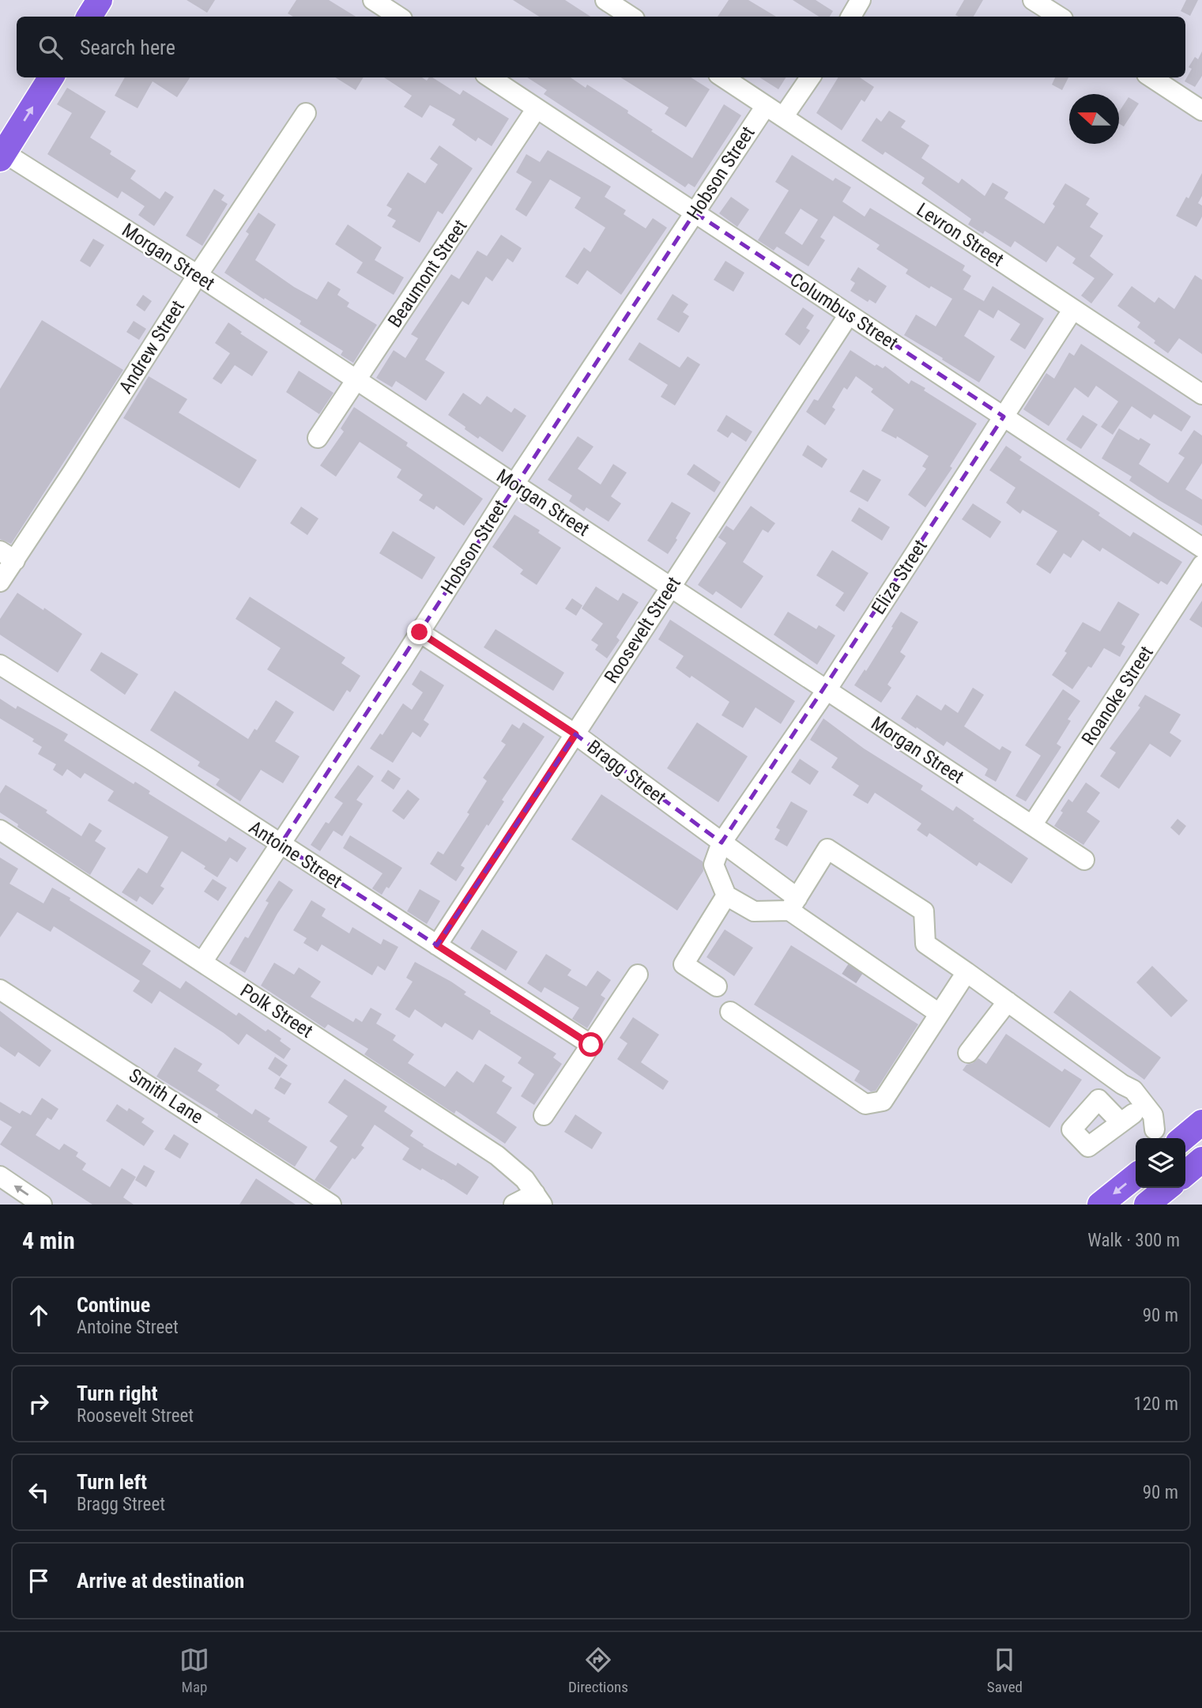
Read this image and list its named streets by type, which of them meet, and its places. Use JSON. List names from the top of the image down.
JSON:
{
  "streets": {
    "street": [
      "Hobson Street",
      "Levron Street",
      "Morgan Street",
      "Beaumont Street",
      "Columbus Street",
      "Andrew Street",
      "Eliza Street",
      "Roosevelt Street",
      "Roanoke Street",
      "Bragg Street",
      "Antoine Street",
      "Polk Street",
      "Smith Lane"
    ]
  },
  "crossings": [
    ["Hobson Street", "Levron Street"],
    ["Hobson Street", "Morgan Street"],
    ["Hobson Street", "Columbus Street"],
    ["Hobson Street", "Bragg Street"],
    ["Hobson Street", "Antoine Street"],
    ["Hobson Street", "Polk Street"],
    ["Levron Street", "Eliza Street"],
    ["Morgan Street", "Beaumont Street"],
    ["Morgan Street", "Andrew Street"],
    ["Morgan Street", "Eliza Street"],
    ["Morgan Street", "Roosevelt Street"],
    ["Morgan Street", "Roanoke Street"],
    ["Beaumont Street", "Columbus Street"],
    ["Columbus Street", "Eliza Street"],
    ["Columbus Street", "Roosevelt Street"],
    ["Eliza Street", "Bragg Street"],
    ["Roosevelt Street", "Bragg Street"],
    ["Roosevelt Street", "Antoine Street"]
  ],
  "north": "left",
  "page": {
    "search": "Search here",
    "heading": ["4 min", "Walk · 300 m"],
    "list": [
      ["Continue", "Antoine Street", "90 m"],
      ["Turn right", "Roosevelt Street", "120 m"],
      ["Turn left", "Bragg Street", "90 m"],
      "Arrive at destination"
    ],
    "nav": ["Map", "Directions", "Saved"]
  }
}
